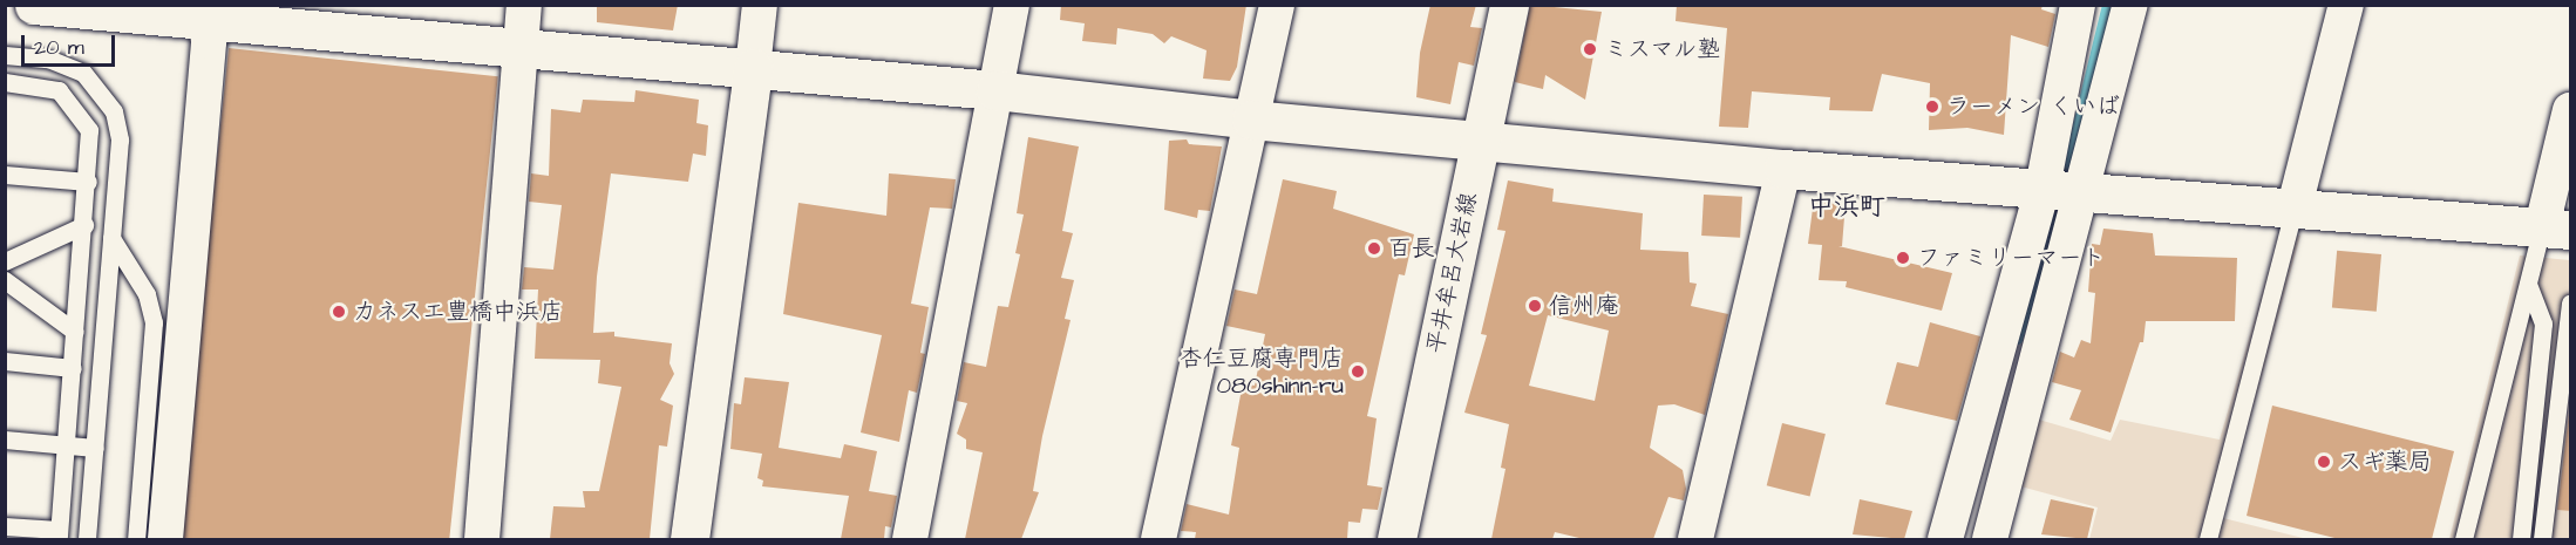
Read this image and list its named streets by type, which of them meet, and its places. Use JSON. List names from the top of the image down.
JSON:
{
  "streets": {
    "street": ["平井牟呂大岩線"]
  },
  "districts": ["中浜町"],
  "places": [
    "ミスマル塾",
    "ラーメン くいば",
    "百長",
    "ファミリーマート",
    "信州庵",
    "カネスエ豊橋中浜店",
    "杏仁豆腐専門店 080shinn-ru",
    "スギ薬局"
  ],
  "scale_bar": "20 m"
}
